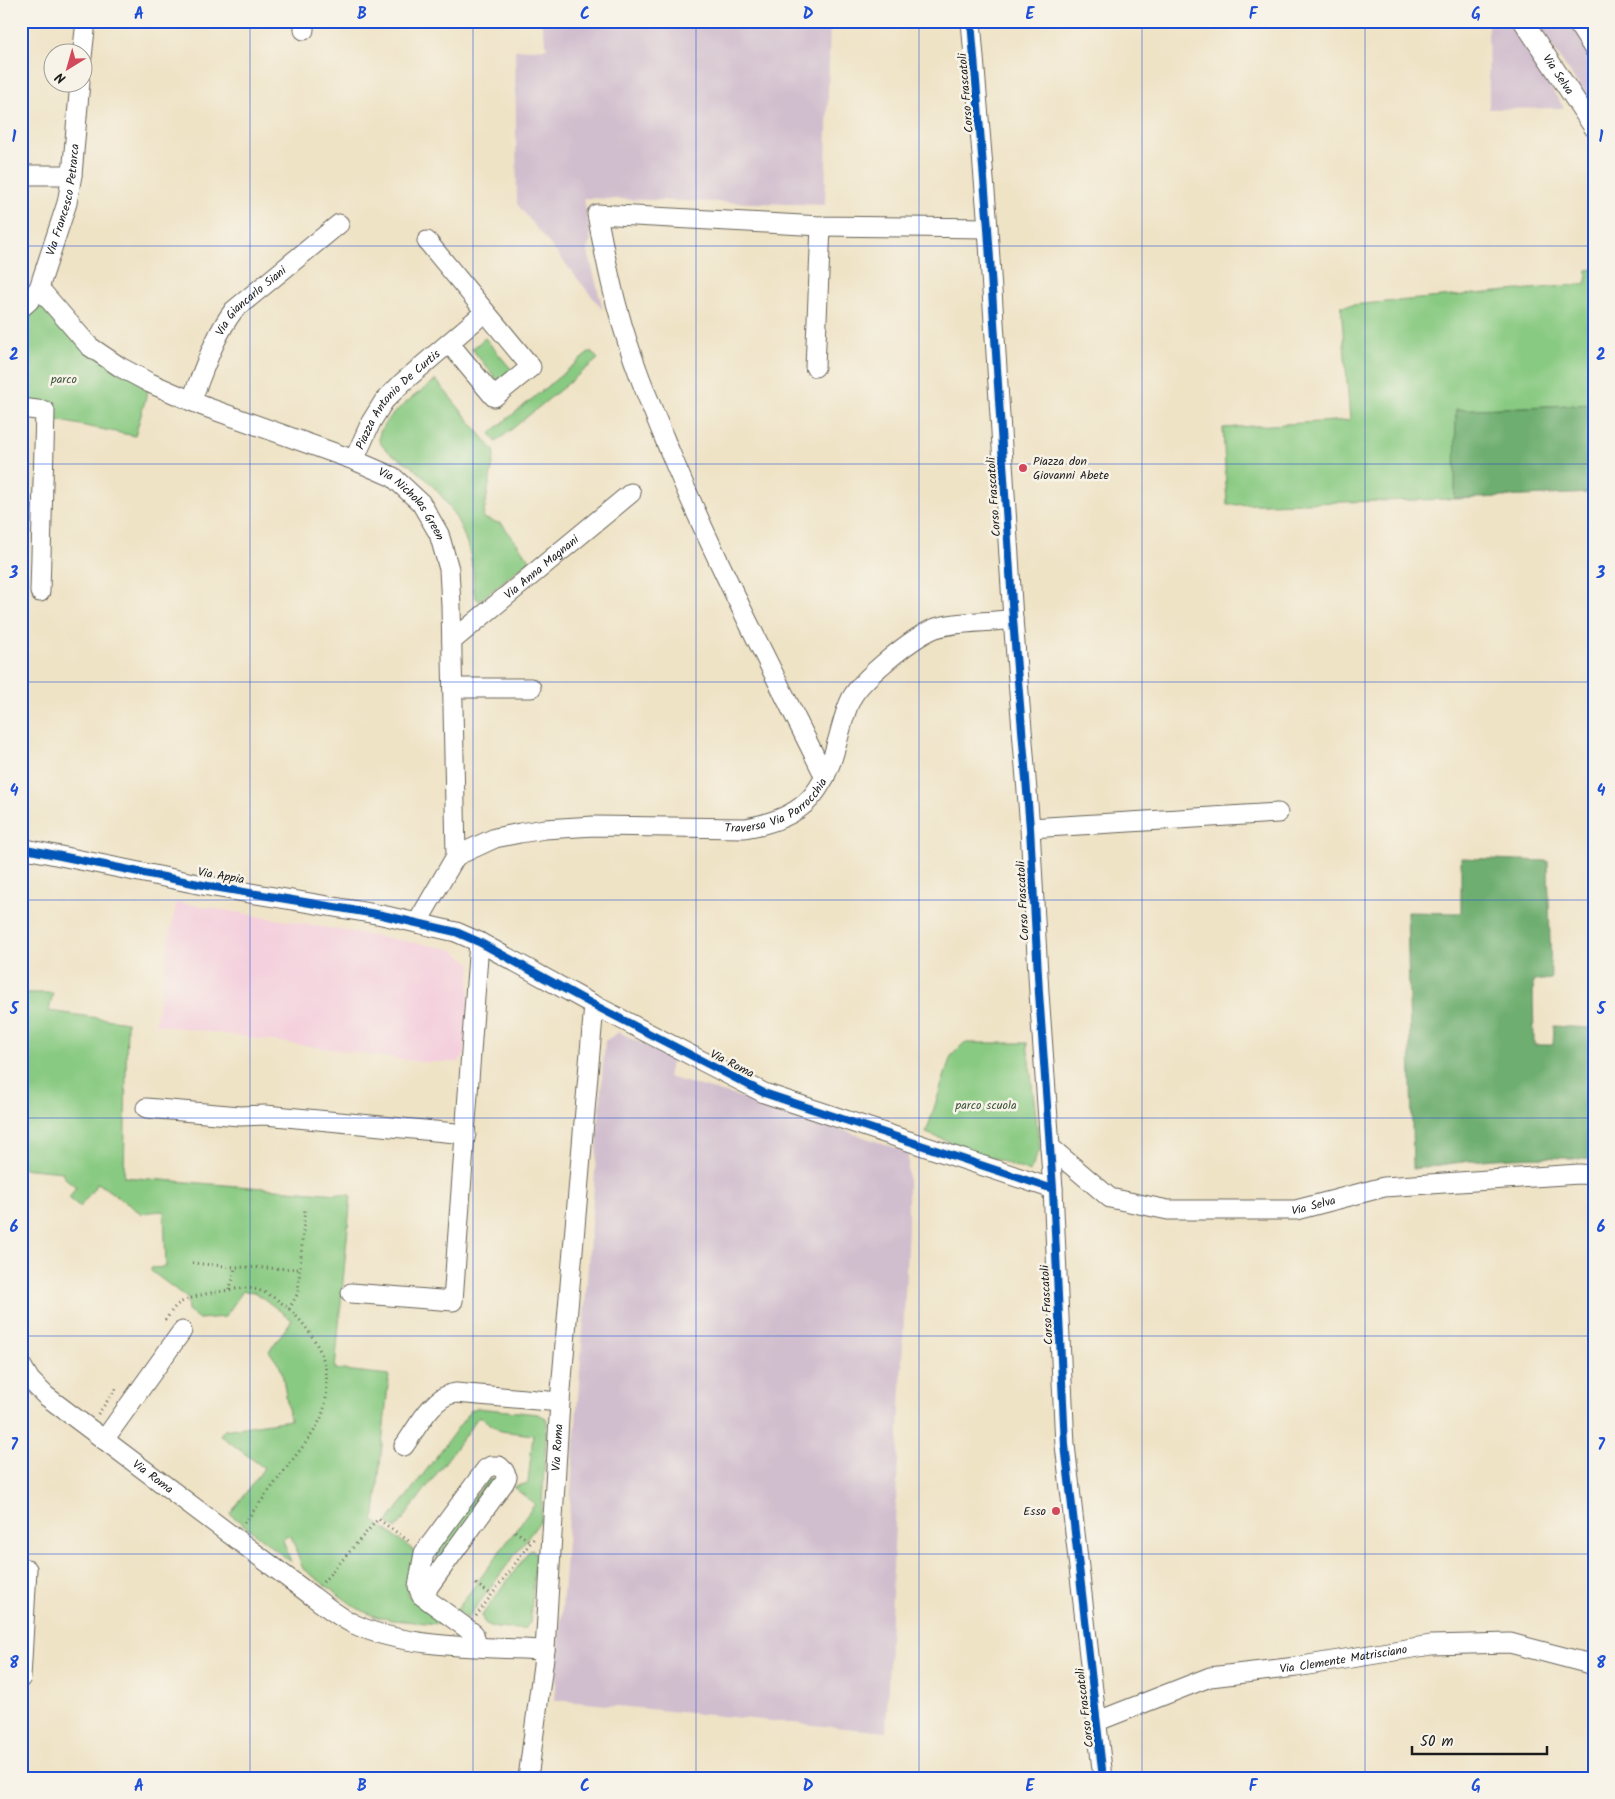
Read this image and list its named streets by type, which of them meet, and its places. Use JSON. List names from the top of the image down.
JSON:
{
  "streets": {
    "street": [
      "Via Selva",
      "Corso Frascatoli",
      "Via Francesco Petrarca",
      "Via Giancarlo Siani",
      "Piazza Antonio De Curtis",
      "Via Nicholas Green",
      "Via Anna Magnani",
      "Traversa Via Parrocchia",
      "Via Appia",
      "Via Roma",
      "Via Clemente Matrisciano"
    ]
  },
  "crossings": [
    ["Via Selva", "Corso Frascatoli"],
    ["Corso Frascatoli", "Traversa Via Parrocchia"],
    ["Corso Frascatoli", "Via Roma"],
    ["Corso Frascatoli", "Via Clemente Matrisciano"],
    ["Via Francesco Petrarca", "Via Nicholas Green"],
    ["Via Giancarlo Siani", "Via Nicholas Green"],
    ["Piazza Antonio De Curtis", "Via Nicholas Green"],
    ["Via Nicholas Green", "Via Anna Magnani"],
    ["Via Nicholas Green", "Traversa Via Parrocchia"],
    ["Via Appia", "Via Roma"]
  ],
  "parks": ["parco", "parco scuola"],
  "places": ["Piazza don Giovanni Abete", "Esso"],
  "scale_bar": "50 m",
  "north": "bottom left",
  "grid": {
    "columns": [
      "A",
      "B",
      "C",
      "D",
      "E",
      "F",
      "G"
    ],
    "rows": [
      "1",
      "2",
      "3",
      "4",
      "5",
      "6",
      "7",
      "8"
    ]
  }
}
